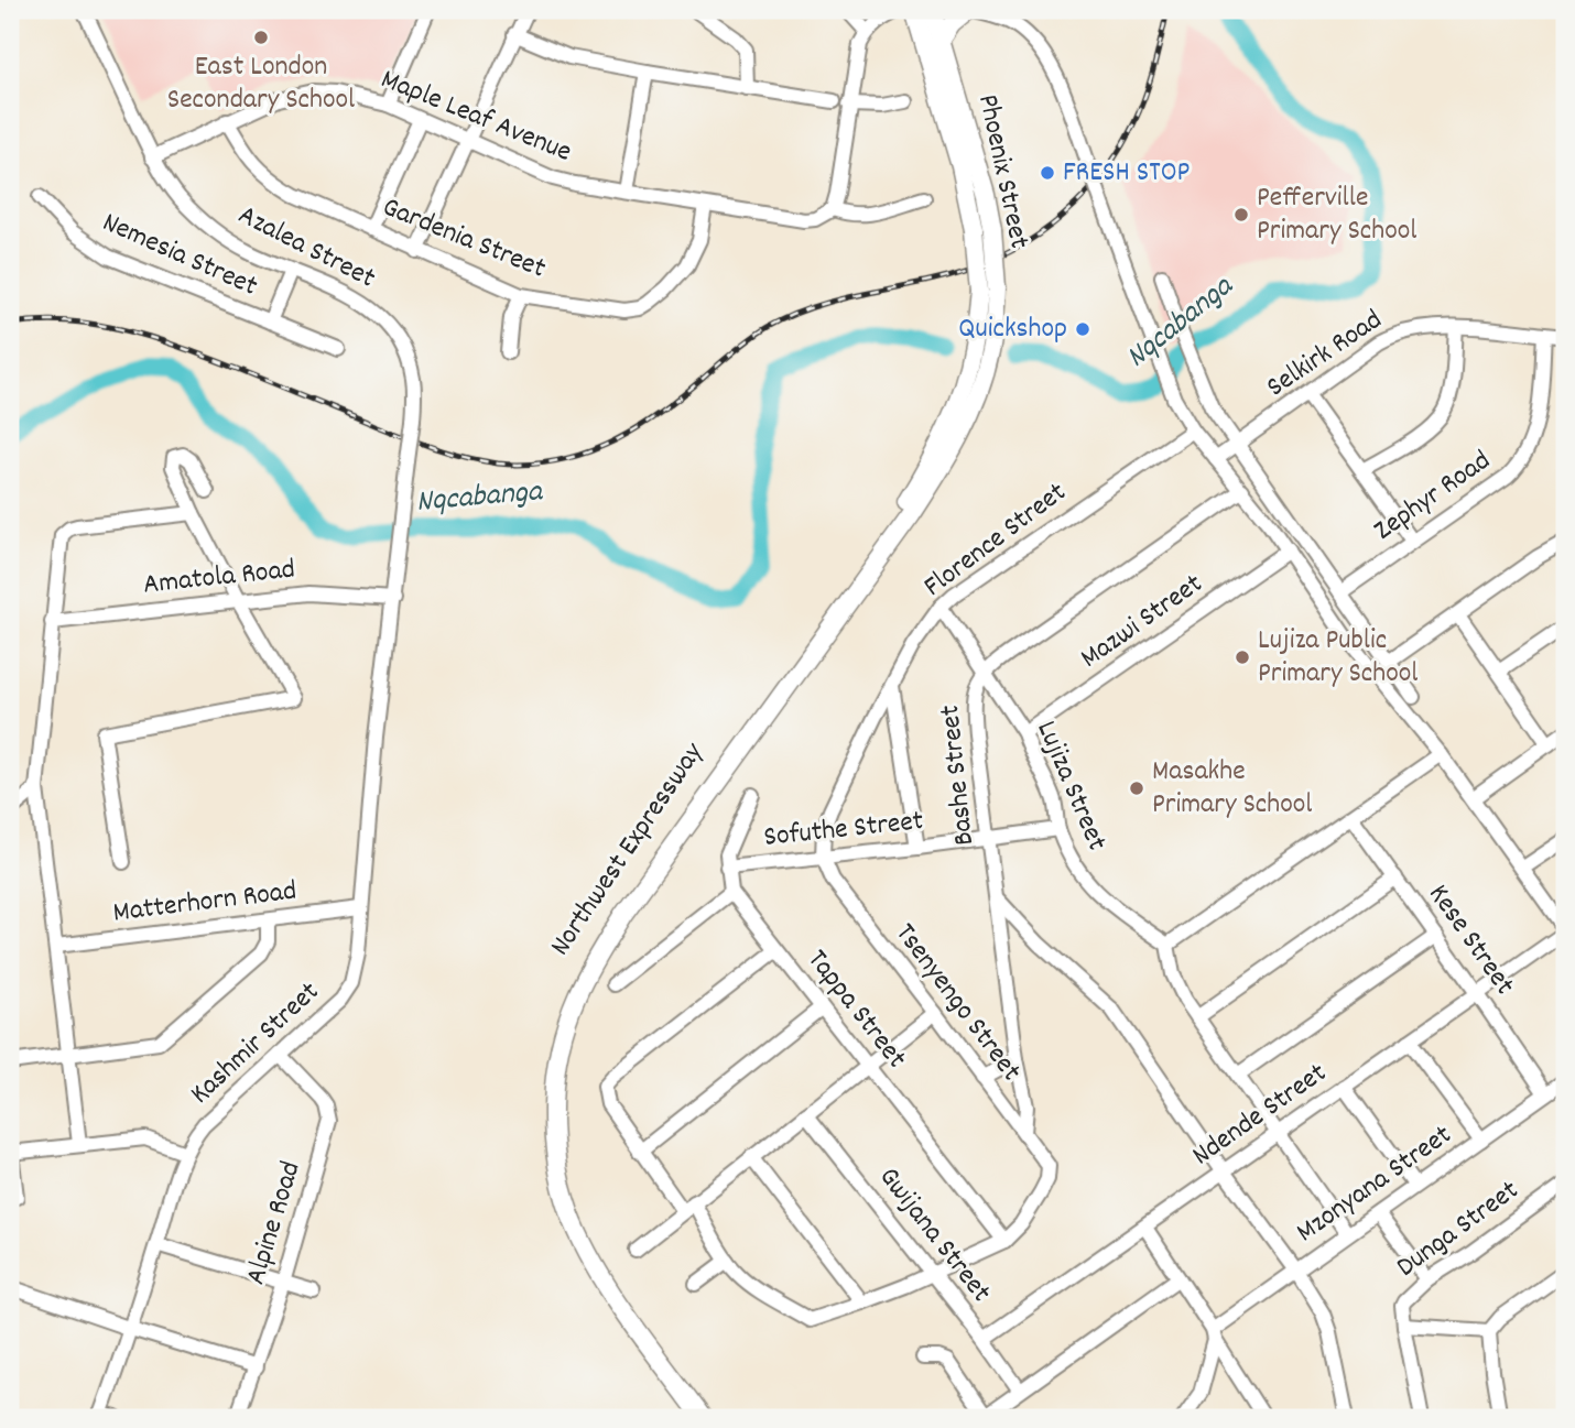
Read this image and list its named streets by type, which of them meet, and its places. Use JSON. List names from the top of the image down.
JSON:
{
  "streets": {
    "main road": ["Phoenix Street", "Northwest Expressway"],
    "street": [
      "Maple Leaf Avenue",
      "Gardenia Street",
      "Azalea Street",
      "Nemesia Street",
      "Selkirk Road",
      "Zephyr Road",
      "Florence Street",
      "Amatola Road",
      "Mazwi Street",
      "Bashe Street",
      "Lujiza Street",
      "Sofuthe Street",
      "Matterhorn Road",
      "Kese Street",
      "Tsenyengo Street",
      "Tappa Street",
      "Kashmir Street",
      "Ndende Street",
      "Mzonyana Street",
      "Alpine Road",
      "Dunga Street",
      "Gwijana Street"
    ]
  },
  "crossings": [
    ["Maple Leaf Avenue", "Gardenia Street"],
    ["Maple Leaf Avenue", "Azalea Street"],
    ["Phoenix Street", "Northwest Expressway"],
    ["Azalea Street", "Nemesia Street"],
    ["Azalea Street", "Amatola Road"],
    ["Azalea Street", "Kashmir Street"],
    ["Selkirk Road", "Zephyr Road"],
    ["Florence Street", "Lujiza Street"],
    ["Florence Street", "Sofuthe Street"],
    ["Florence Street", "Tsenyengo Street"],
    ["Amatola Road", "Kashmir Street"],
    ["Mazwi Street", "Lujiza Street"],
    ["Bashe Street", "Lujiza Street"],
    ["Bashe Street", "Sofuthe Street"],
    ["Bashe Street", "Tsenyengo Street"],
    ["Lujiza Street", "Sofuthe Street"],
    ["Sofuthe Street", "Tsenyengo Street"],
    ["Sofuthe Street", "Tappa Street"],
    ["Matterhorn Road", "Kashmir Street"],
    ["Kese Street", "Ndende Street"],
    ["Kese Street", "Mzonyana Street"],
    ["Tsenyengo Street", "Tappa Street"],
    ["Kashmir Street", "Alpine Road"],
    ["Ndende Street", "Gwijana Street"]
  ],
  "water": ["Nqcabanga"],
  "places": [
    "East London Secondary School",
    "FRESH STOP",
    "Pefferville Primary School",
    "Quickshop",
    "Lujiza Public Primary School",
    "Masakhe Primary School"
  ]
}
